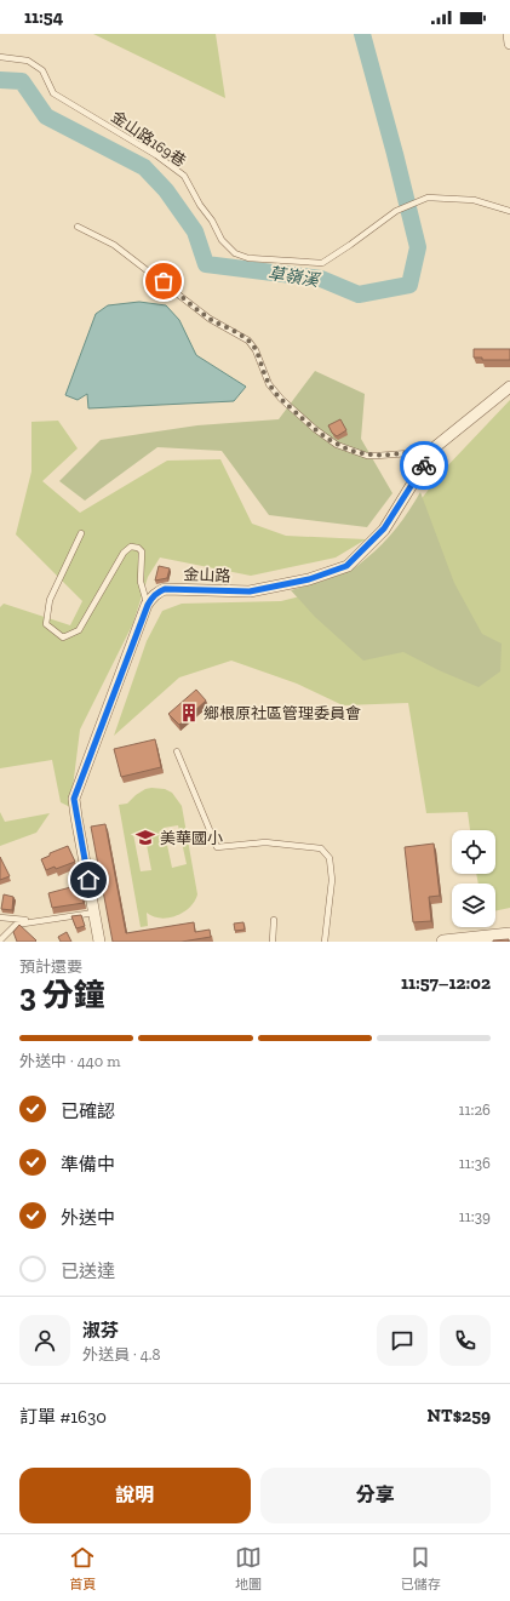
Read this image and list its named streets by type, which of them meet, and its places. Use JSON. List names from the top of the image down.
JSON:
{
  "streets": {
    "street": ["金山路"],
    "lane": ["金山路169巷"]
  },
  "water": ["草嶺溪"],
  "places": {
    "building": ["鄉根原社區管理委員會"],
    "school or university": ["美華國小"]
  },
  "page": {
    "status": "11:54",
    "heading": ["3 分鐘", "預計還要", "11:57–12:02"],
    "panel": [
      "淑芬",
      "外送員 · 4.8",
      "訂單 #1630",
      "NT$259"
    ],
    "bar": "外送中 · 440 m",
    "list": [
      ["已確認", "11:26"],
      ["準備中", "11:36"],
      ["外送中", "11:39"],
      "已送達"
    ],
    "buttons": ["說明", "分享"],
    "tabs": ["首頁", "地圖", "已儲存"]
  }
}
